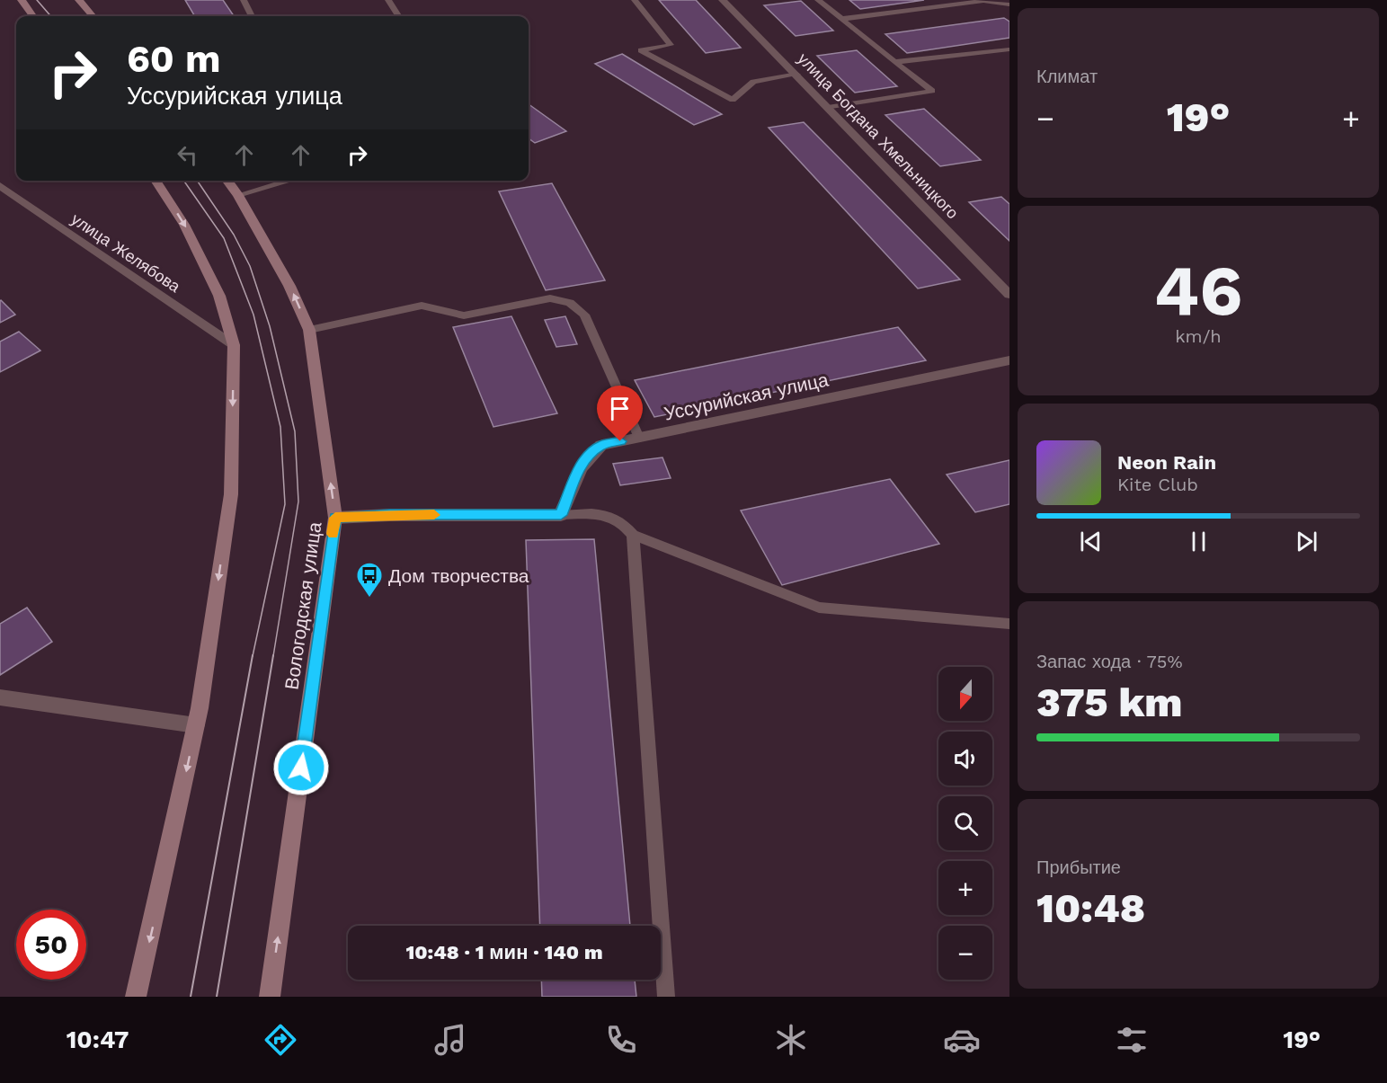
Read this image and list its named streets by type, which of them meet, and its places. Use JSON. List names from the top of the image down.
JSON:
{
  "streets": {
    "main road": ["Вологодская улица"],
    "street": ["улица Богдана Хмельницкого", "улица Желябова", "Уссурийская улица"]
  },
  "places": {
    "bus stop": ["Дом творчества"]
  },
  "north": "bottom",
  "page": {
    "tile": [
      "Климат",
      ["46", "km/h"],
      ["Запас хода · 75%", "375 km"],
      ["Прибытие", "10:48"]
    ],
    "turn": ["60 m", "Уссурийская улица"],
    "heat": ["−", "19°", "+"],
    "song": ["Neon Rain", "Kite Club"],
    "map_buttons": ["+", "−"],
    "limit": "50",
    "trip": "10:48 · 1 мин · 140 m",
    "tabs": ["10:47", "19°"]
  }
}
